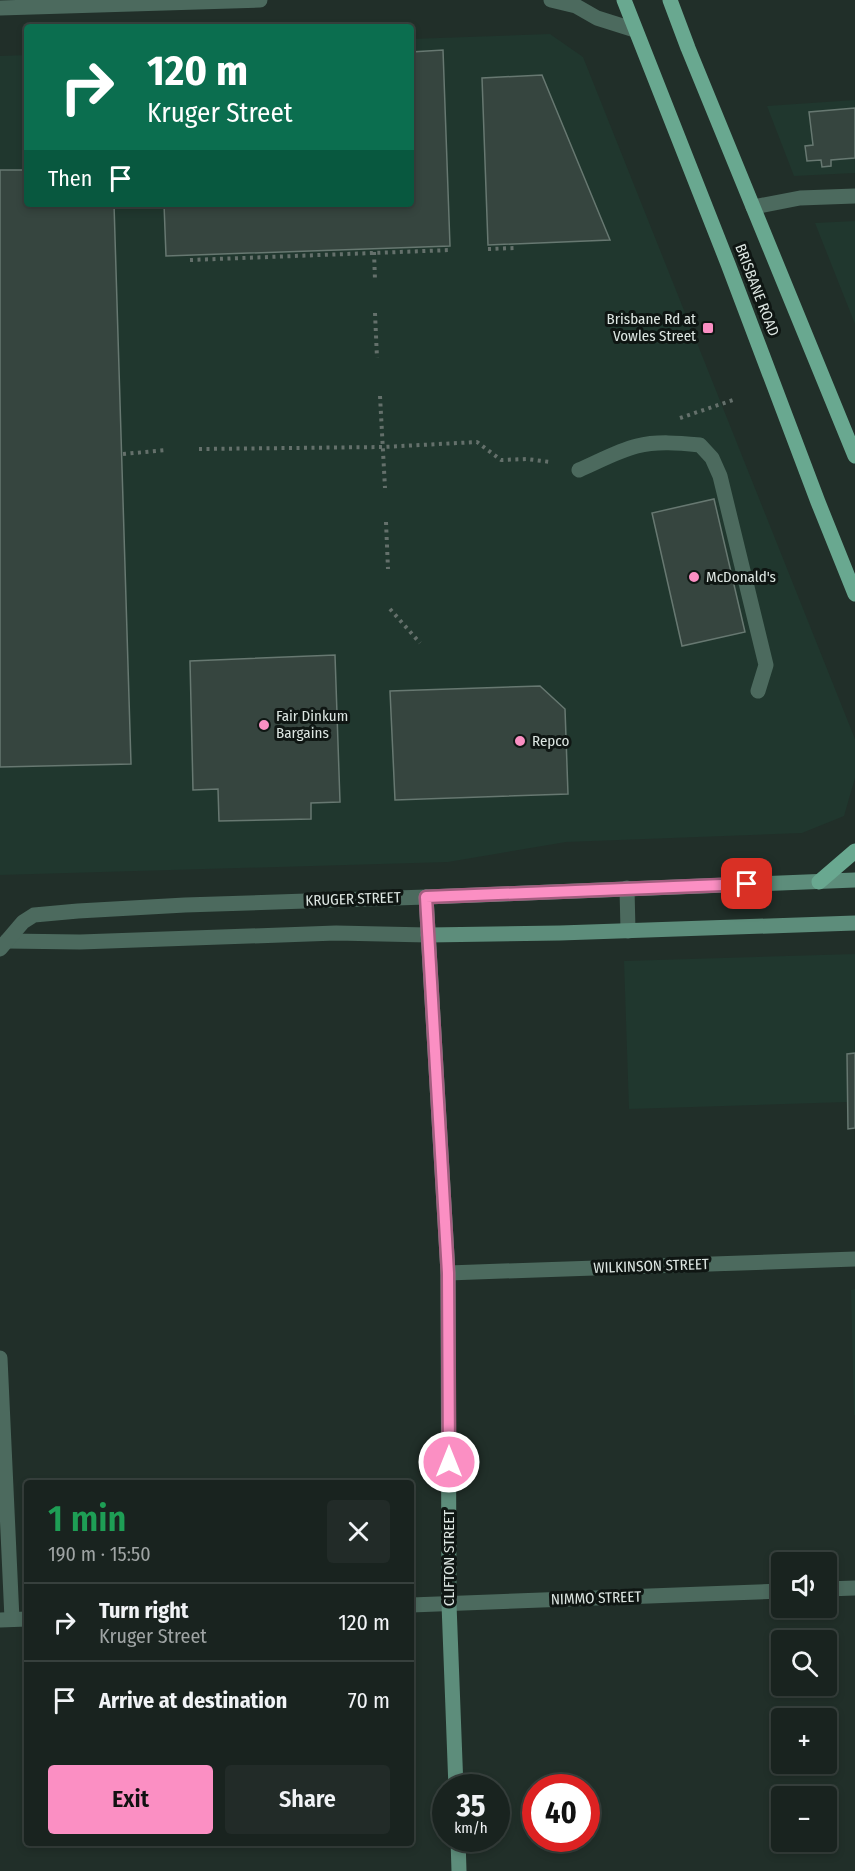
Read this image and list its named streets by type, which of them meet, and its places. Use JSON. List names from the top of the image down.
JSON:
{
  "streets": {
    "main road": ["BRISBANE ROAD"],
    "street": [
      "KRUGER STREET",
      "WILKINSON STREET",
      "CLIFTON STREET",
      "NIMMO STREET"
    ]
  },
  "crossings": [
    ["KRUGER STREET", "CLIFTON STREET"],
    ["WILKINSON STREET", "CLIFTON STREET"],
    ["CLIFTON STREET", "NIMMO STREET"]
  ],
  "places": {
    "transit": ["Brisbane Rd at Vowles Street"],
    "other": ["McDonald's", "Fair Dinkum Bargains", "Repco"]
  },
  "page": {
    "turn": ["120 m", "Kruger Street"],
    "then": "Then",
    "heading": ["1 min", "190 m · 15:50"],
    "map_buttons": ["+", "−"],
    "list": [
      {
        "name": "Turn right",
        "note": "Kruger Street",
        "value": "120 m"
      },
      {
        "name": "Arrive at destination",
        "value": "70 m"
      }
    ],
    "buttons": ["Exit", "Share"],
    "speed": "35 km/h",
    "limit": "40"
  }
}
